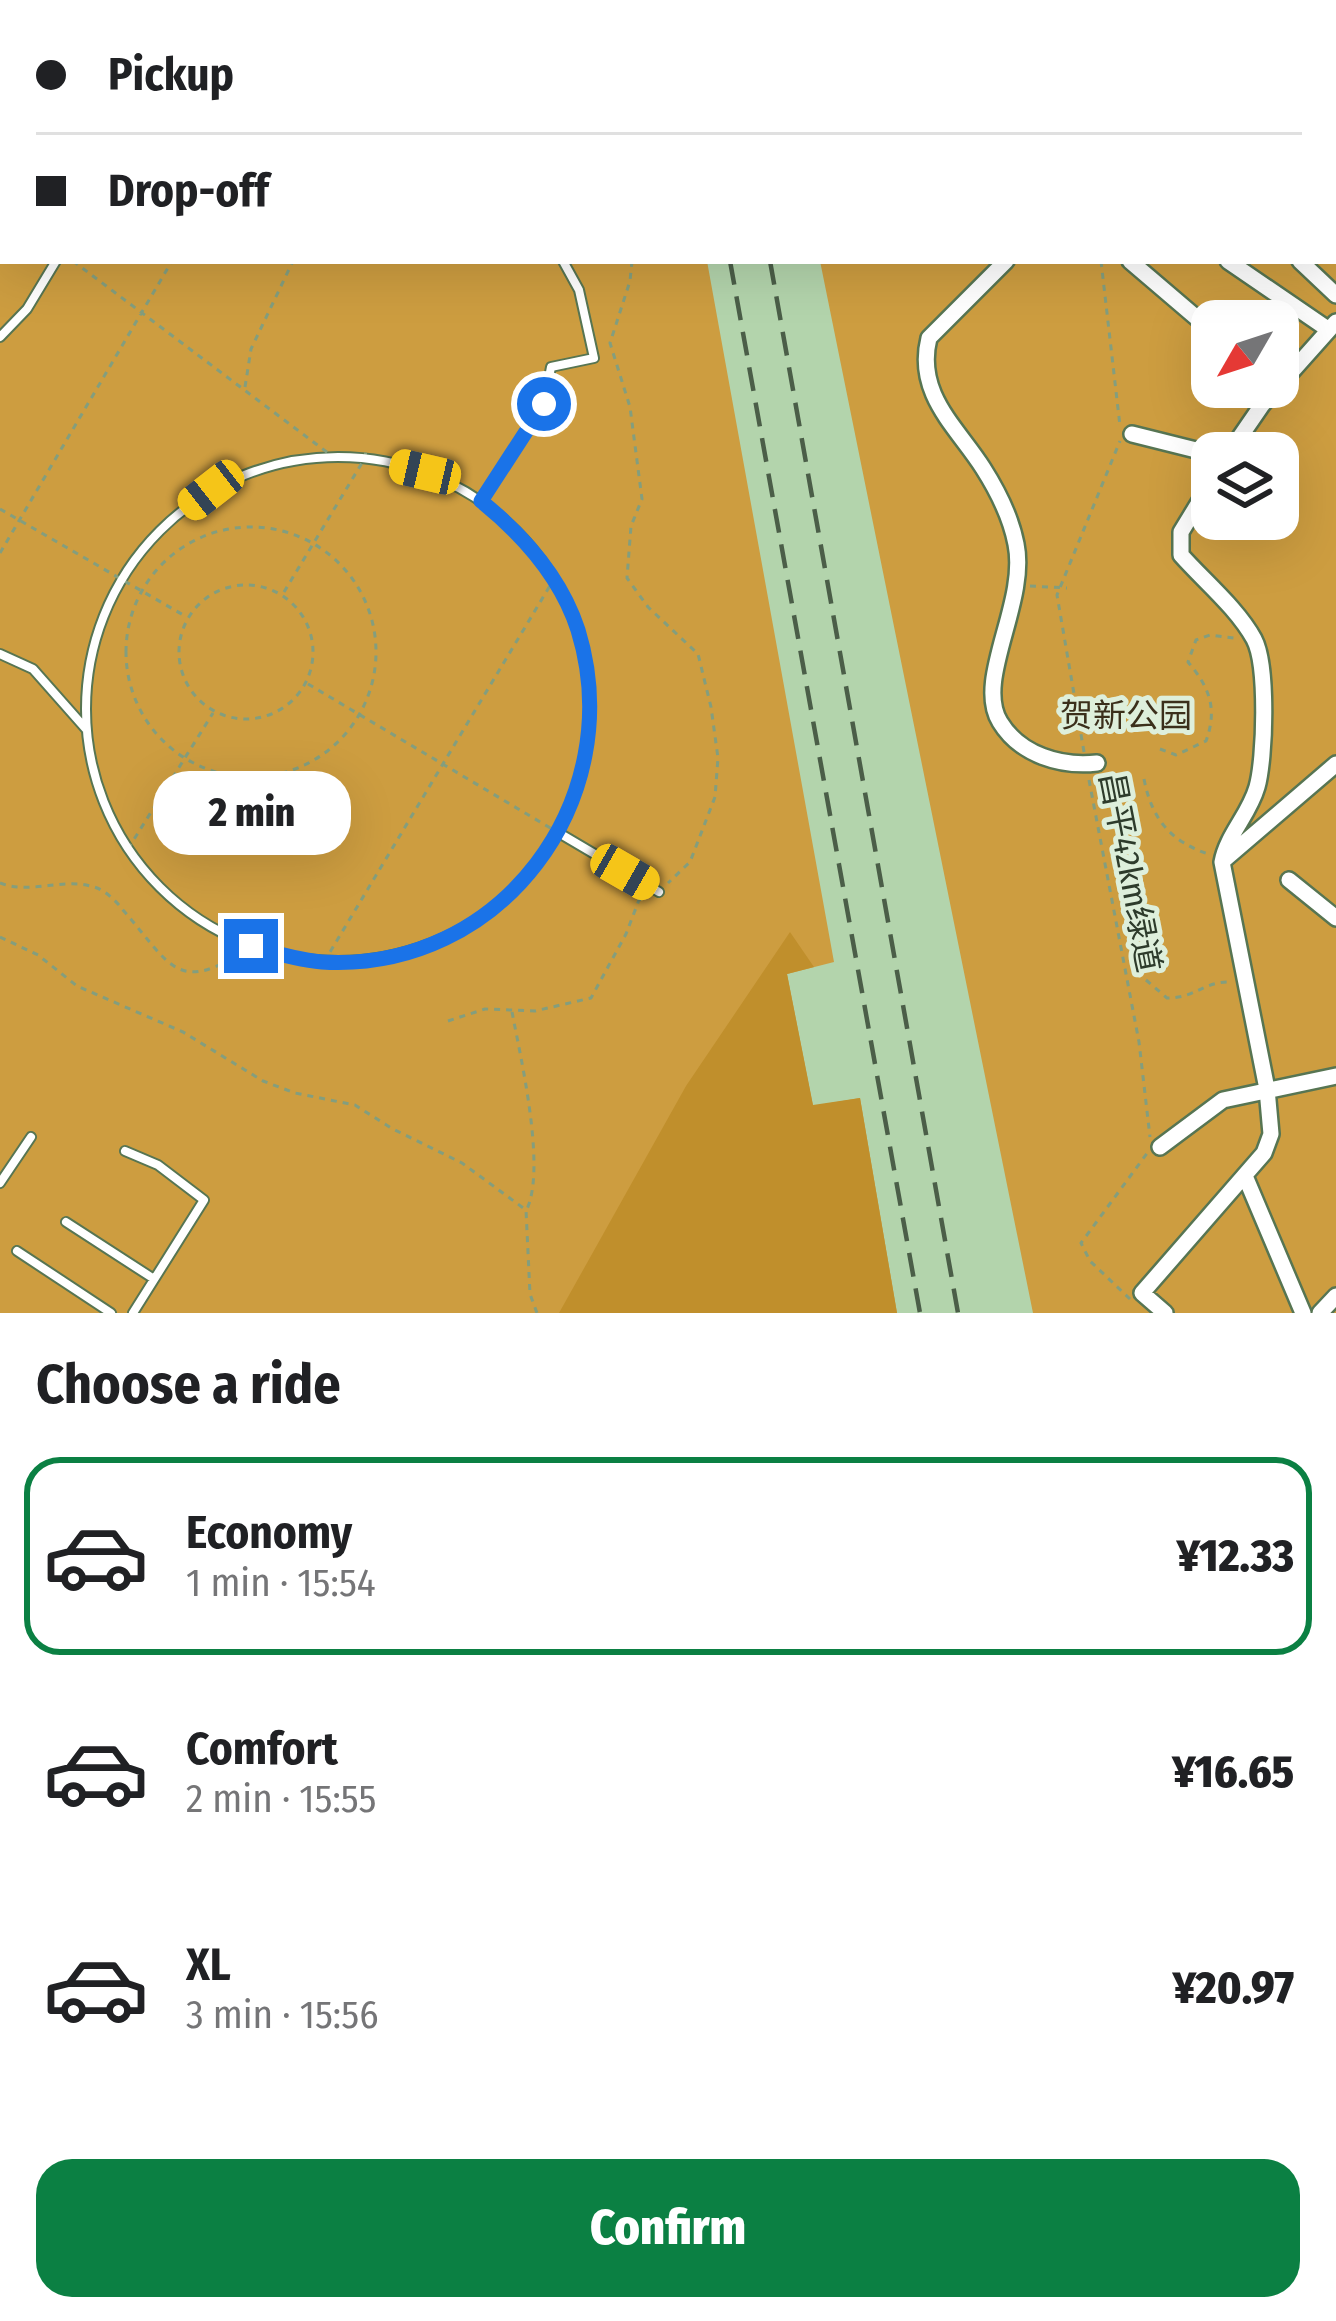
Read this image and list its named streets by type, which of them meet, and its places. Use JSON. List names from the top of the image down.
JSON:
{
  "streets": {
    "path": ["昌平42km绿道"]
  },
  "parks": ["贺新公园"],
  "north": "bottom left",
  "page": {
    "banner": ["Pickup", "Drop-off"],
    "bubble": "2 min",
    "heading": "Choose a ride",
    "list": [
      {
        "name": "Economy",
        "note": "1 min · 15:54",
        "value": "¥12.33"
      },
      {
        "name": "Comfort",
        "note": "2 min · 15:55",
        "value": "¥16.65"
      },
      {
        "name": "XL",
        "note": "3 min · 15:56",
        "value": "¥20.97"
      }
    ],
    "buttons": "Confirm"
  }
}
